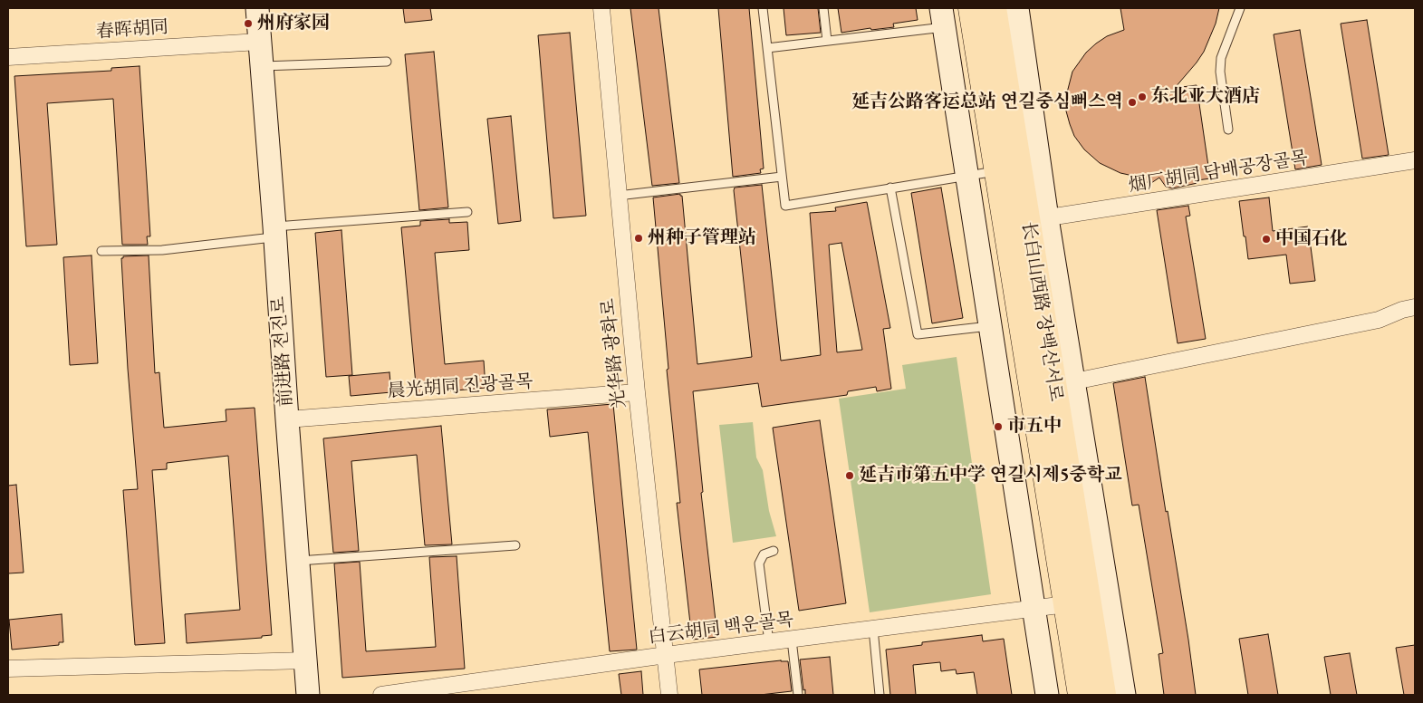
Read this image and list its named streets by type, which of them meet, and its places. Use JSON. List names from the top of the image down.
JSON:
{
  "streets": {
    "main road": ["长白山西路 장백산서로"],
    "street": [
      "春晖胡同",
      "烟厂胡同 담배공장골목",
      "前进路 전진로",
      "光华路 광화로",
      "晨光胡同 진광골목",
      "白云胡同 백운골목"
    ]
  },
  "crossings": [
    ["春晖胡同", "前进路 전진로"],
    ["烟厂胡同 담배공장골목", "长白山西路 장백산서로"],
    ["长白山西路 장백산서로", "白云胡同 백운골목"],
    ["前进路 전진로", "晨光胡同 진광골목"],
    ["光华路 광화로", "晨光胡同 진광골목"],
    ["光华路 광화로", "白云胡同 백운골목"]
  ],
  "places": [
    "州府家园",
    "东北亚大酒店",
    "延吉公路客运总站 연길중심뻐스역",
    "州种子管理站",
    "中国石化",
    "市五中",
    "延吉市第五中学 연길시제5중학교"
  ]
}
